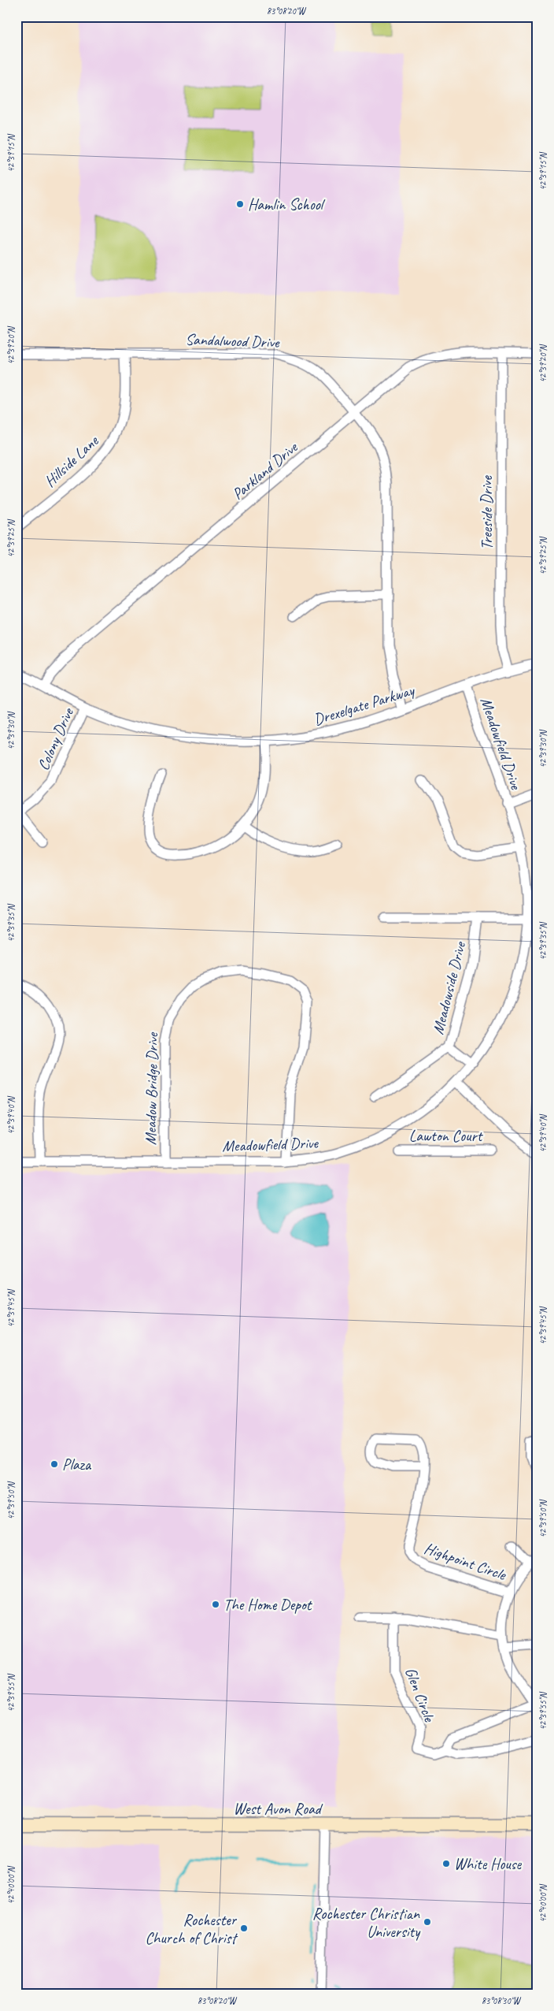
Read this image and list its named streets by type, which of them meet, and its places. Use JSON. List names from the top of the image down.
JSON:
{
  "streets": {
    "main road": ["West Avon Road"],
    "street": [
      "Sandalwood Drive",
      "Hillside Lane",
      "Parkland Drive",
      "Treeside Drive",
      "Drexelgate Parkway",
      "Colony Drive",
      "Meadowfield Drive",
      "Meadowside Drive",
      "Meadow Bridge Drive",
      "Lawton Court",
      "Highpoint Circle",
      "Glen Circle"
    ]
  },
  "crossings": [
    ["Sandalwood Drive", "Hillside Lane"],
    ["Sandalwood Drive", "Parkland Drive"],
    ["Sandalwood Drive", "Drexelgate Parkway"],
    ["Parkland Drive", "Treeside Drive"],
    ["Parkland Drive", "Drexelgate Parkway"],
    ["Treeside Drive", "Drexelgate Parkway"],
    ["Drexelgate Parkway", "Colony Drive"],
    ["Drexelgate Parkway", "Meadowfield Drive"],
    ["Meadowfield Drive", "Meadowside Drive"],
    ["Meadowfield Drive", "Meadow Bridge Drive"]
  ],
  "places": [
    "Hamlin School",
    "Plaza",
    "The Home Depot",
    "White House",
    "Rochester Christian University",
    "Rochester Church of Christ"
  ],
  "coordinates": [
    "83°08'20\"W",
    "42°39'15\"N",
    "42°39'20\"N",
    "42°39'25\"N",
    "42°39'30\"N",
    "42°39'35\"N",
    "42°39'40\"N",
    "42°39'45\"N",
    "42°39'50\"N",
    "42°39'55\"N",
    "42°40'00\"N",
    "83°08'30\"W"
  ]
}
